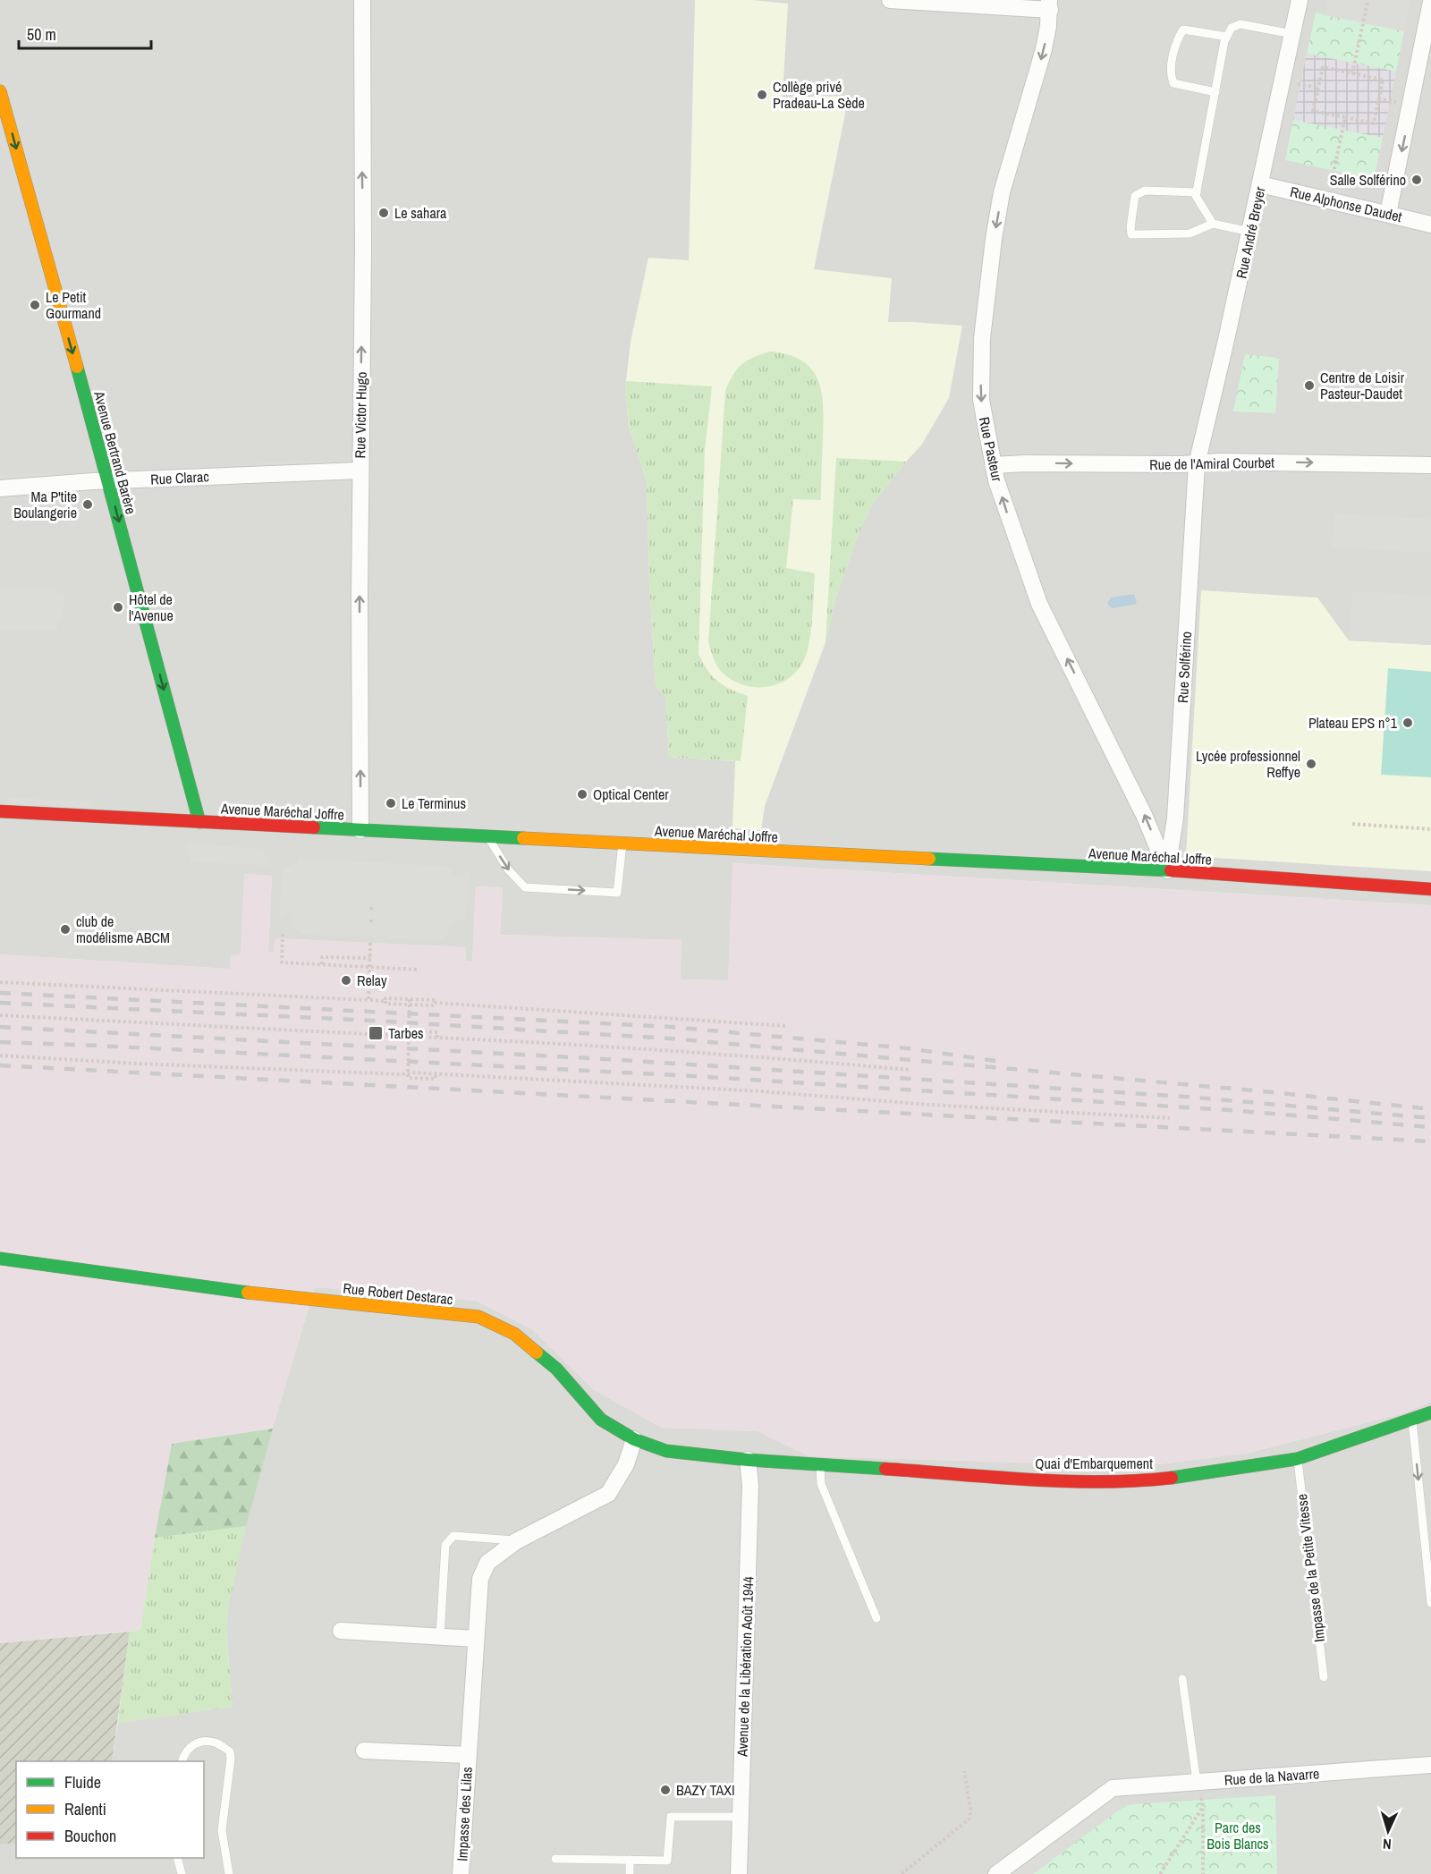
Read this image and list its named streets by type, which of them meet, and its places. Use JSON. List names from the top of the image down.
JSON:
{
  "streets": {
    "main road": [
      "Avenue Bertrand Barère",
      "Avenue Maréchal Joffre",
      "Rue Robert Destarac",
      "Quai d'Embarquement"
    ],
    "street": [
      "Rue Alphonse Daudet",
      "Rue André Breyer",
      "Rue Victor Hugo",
      "Rue Pasteur",
      "Rue de l'Amiral Courbet",
      "Rue Clarac",
      "Rue Solférino",
      "Avenue de la Libération Août 1944",
      "Rue de la Navarre",
      "Impasse des Lilas"
    ],
    "lane": ["Impasse de la Petite Vitesse"]
  },
  "crossings": [
    ["Rue Alphonse Daudet", "Rue André Breyer"],
    ["Rue André Breyer", "Rue de l'Amiral Courbet"],
    ["Rue André Breyer", "Rue Solférino"],
    ["Rue Victor Hugo", "Rue Clarac"],
    ["Rue Victor Hugo", "Avenue Maréchal Joffre"],
    ["Rue Pasteur", "Rue de l'Amiral Courbet"],
    ["Rue Pasteur", "Rue Solférino"],
    ["Rue Pasteur", "Avenue Maréchal Joffre"],
    ["Avenue Bertrand Barère", "Rue Clarac"],
    ["Avenue Bertrand Barère", "Avenue Maréchal Joffre"],
    ["Rue de l'Amiral Courbet", "Rue Solférino"],
    ["Rue Solférino", "Avenue Maréchal Joffre"],
    ["Rue Robert Destarac", "Quai d'Embarquement"],
    ["Rue Robert Destarac", "Avenue de la Libération Août 1944"],
    ["Rue Robert Destarac", "Impasse des Lilas"],
    ["Quai d'Embarquement", "Impasse de la Petite Vitesse"],
    ["Quai d'Embarquement", "Avenue de la Libération Août 1944"]
  ],
  "one_way": ["Rue Victor Hugo", "Avenue Bertrand Barère", "Rue de l'Amiral Courbet"],
  "parks": ["Parc des Bois Blancs"],
  "places": {
    "other": [
      "Collège privé Pradeau-La Sède",
      "Salle Solférino",
      "Le sahara",
      "Le Petit Gourmand",
      "Centre de Loisir Pasteur-Daudet",
      "Ma P'tite Boulangerie",
      "Hôtel de l'Avenue",
      "Plateau EPS n°1",
      "Lycée professionnel Reffye",
      "Optical Center",
      "Le Terminus",
      "club de modélisme ABCM",
      "Relay",
      "BAZY TAXI"
    ],
    "transit": ["Tarbes"]
  },
  "legend": ["Fluide", "Ralenti", "Bouchon"],
  "scale_bar": "50 m",
  "north": "bottom"
}
